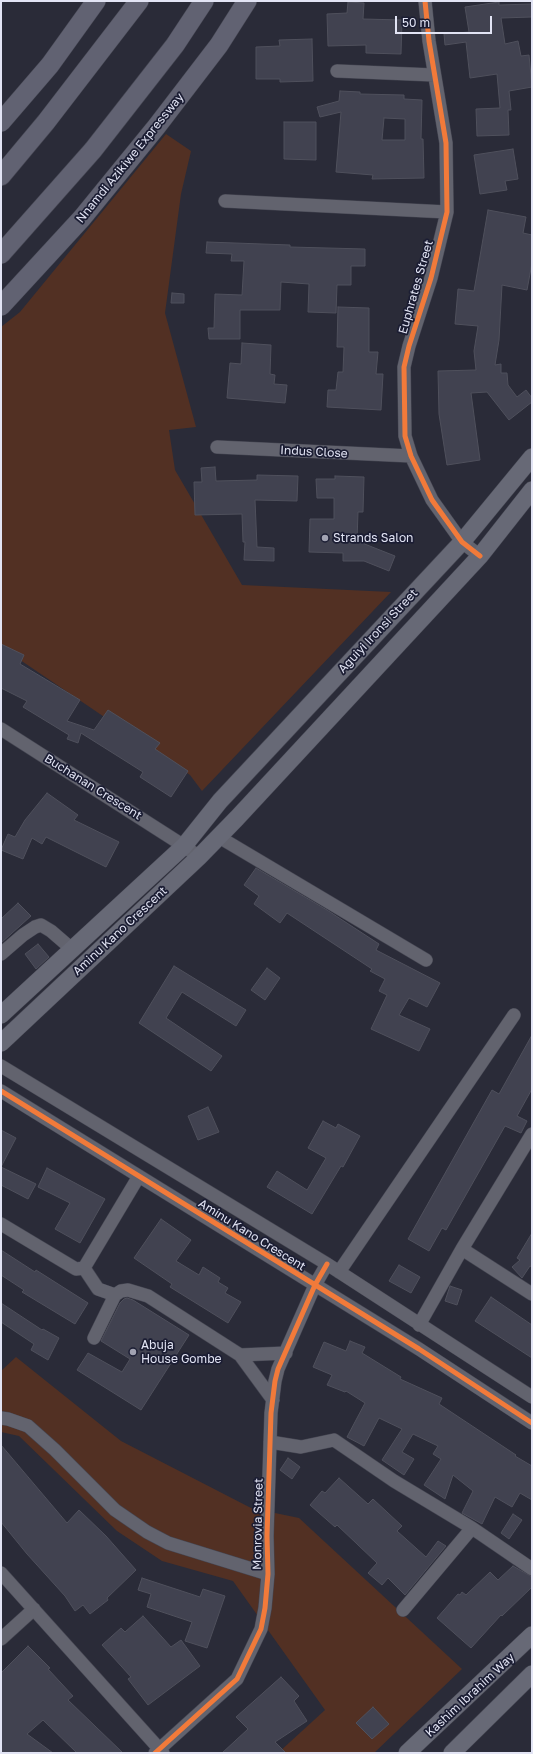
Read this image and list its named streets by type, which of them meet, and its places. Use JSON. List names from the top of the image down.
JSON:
{
  "streets": {
    "highway": ["Nnamdi Azikiwe Expressway"],
    "main road": ["Aguiyi Ironsi Street", "Aminu Kano Crescent", "Kashim Ibrahim Way"],
    "street": [
      "Euphrates Street",
      "Indus Close",
      "Buchanan Crescent",
      "Monrovia Street"
    ]
  },
  "crossings": [
    ["Euphrates Street", "Indus Close"],
    ["Euphrates Street", "Aguiyi Ironsi Street"],
    ["Aguiyi Ironsi Street", "Aminu Kano Crescent"],
    ["Buchanan Crescent", "Aminu Kano Crescent"],
    ["Aminu Kano Crescent", "Monrovia Street"]
  ],
  "places": ["Strands Salon", "Abuja House Gombe"],
  "scale_bar": "50 m"
}
